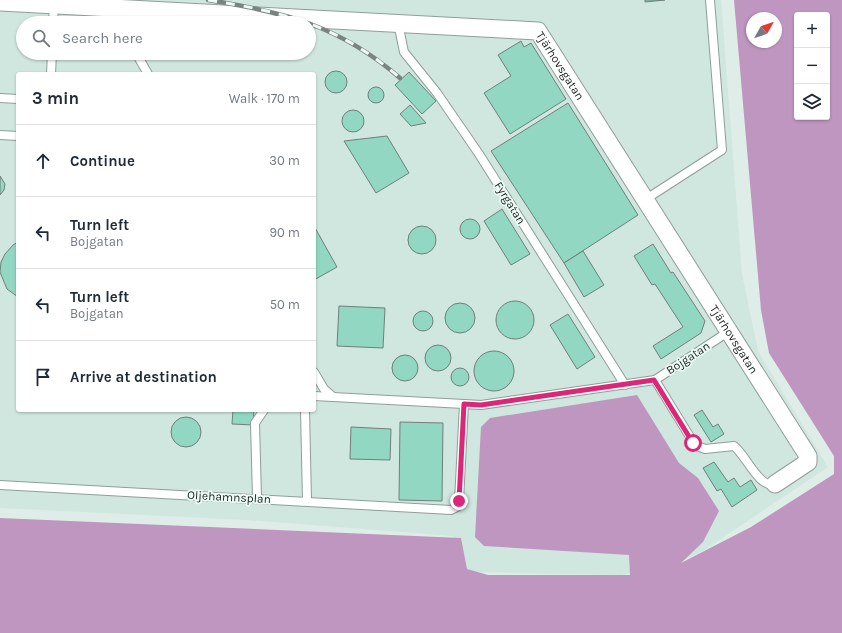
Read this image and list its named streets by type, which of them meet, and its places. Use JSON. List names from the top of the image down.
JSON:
{
  "streets": {
    "street": ["Tjärhovsgatan"],
    "lane": ["Fyrgatan", "Bojgatan", "Oljehamnsplan"]
  },
  "crossings": [
    ["Tjärhovsgatan", "Fyrgatan"],
    ["Tjärhovsgatan", "Bojgatan"],
    ["Fyrgatan", "Bojgatan"],
    ["Bojgatan", "Oljehamnsplan"]
  ],
  "north": "top right",
  "page": {
    "map_buttons": ["+", "−"],
    "search": "Search here",
    "heading": ["3 min", "Walk · 170 m"],
    "list": [
      ["Continue", "30 m"],
      ["Turn left", "Bojgatan", "90 m"],
      ["Turn left", "Bojgatan", "50 m"],
      "Arrive at destination"
    ]
  }
}
